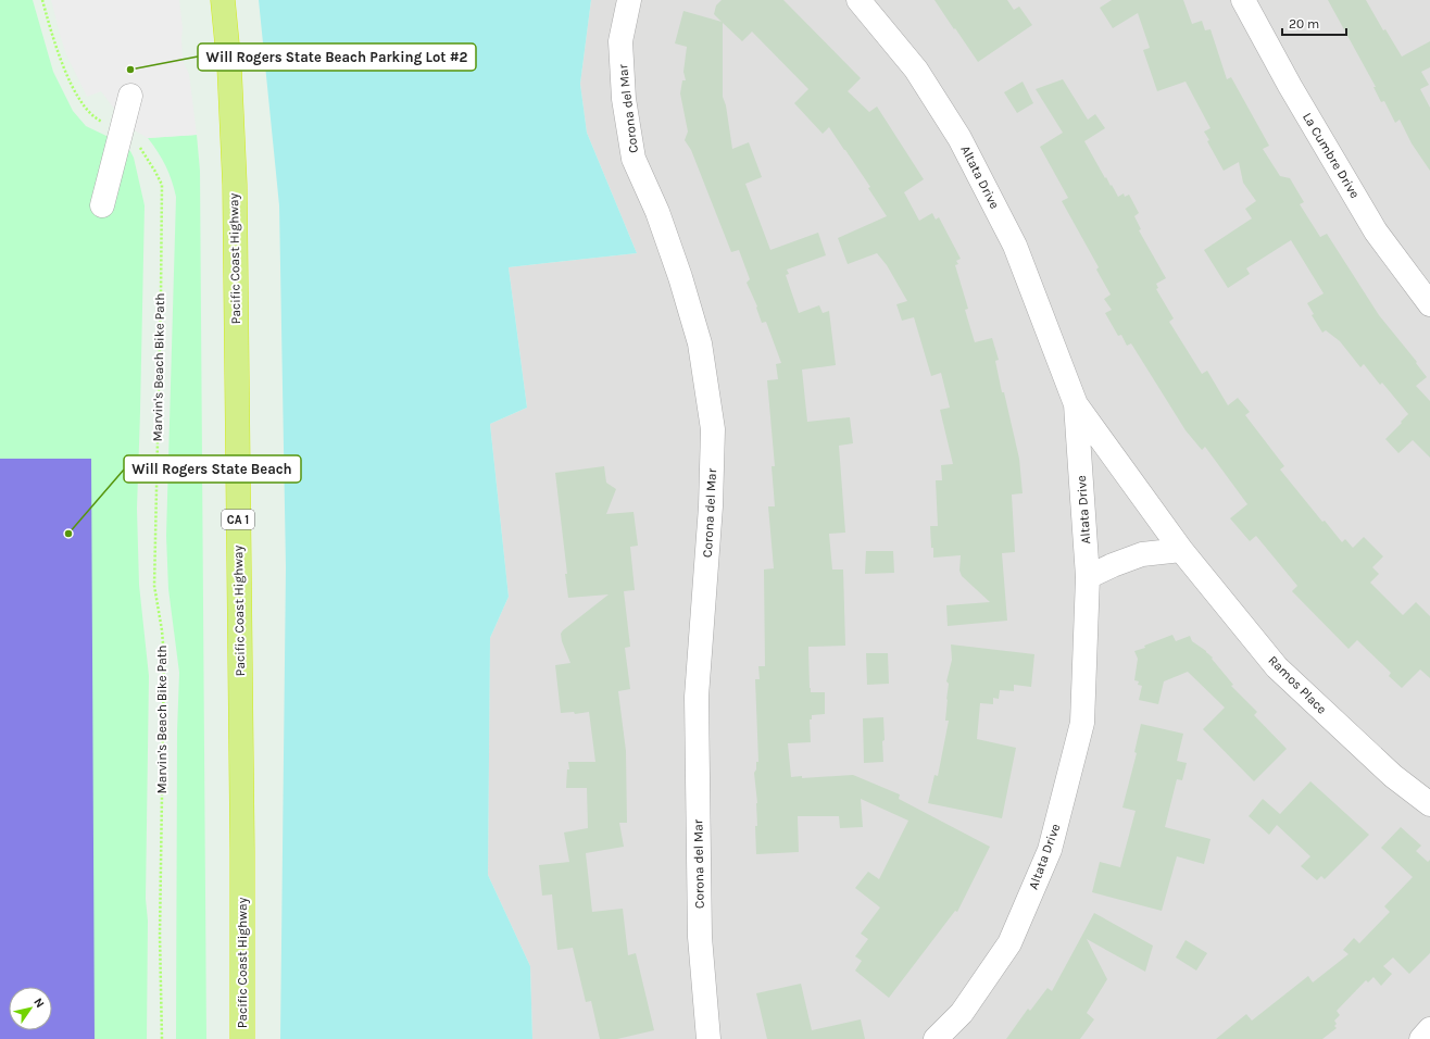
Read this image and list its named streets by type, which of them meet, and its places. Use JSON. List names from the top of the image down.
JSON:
{
  "streets": {
    "highway": ["Pacific Coast Highway", "CA 1"],
    "street": [
      "Corona del Mar",
      "La Cumbre Drive",
      "Altata Drive",
      "Ramos Place"
    ],
    "path": ["Marvin's Beach Bike Path"]
  },
  "crossings": [
    ["Altata Drive", "Ramos Place"]
  ],
  "places": ["Will Rogers State Beach Parking Lot #2", "Will Rogers State Beach"],
  "scale_bar": "20 m",
  "north": "top right"
}
